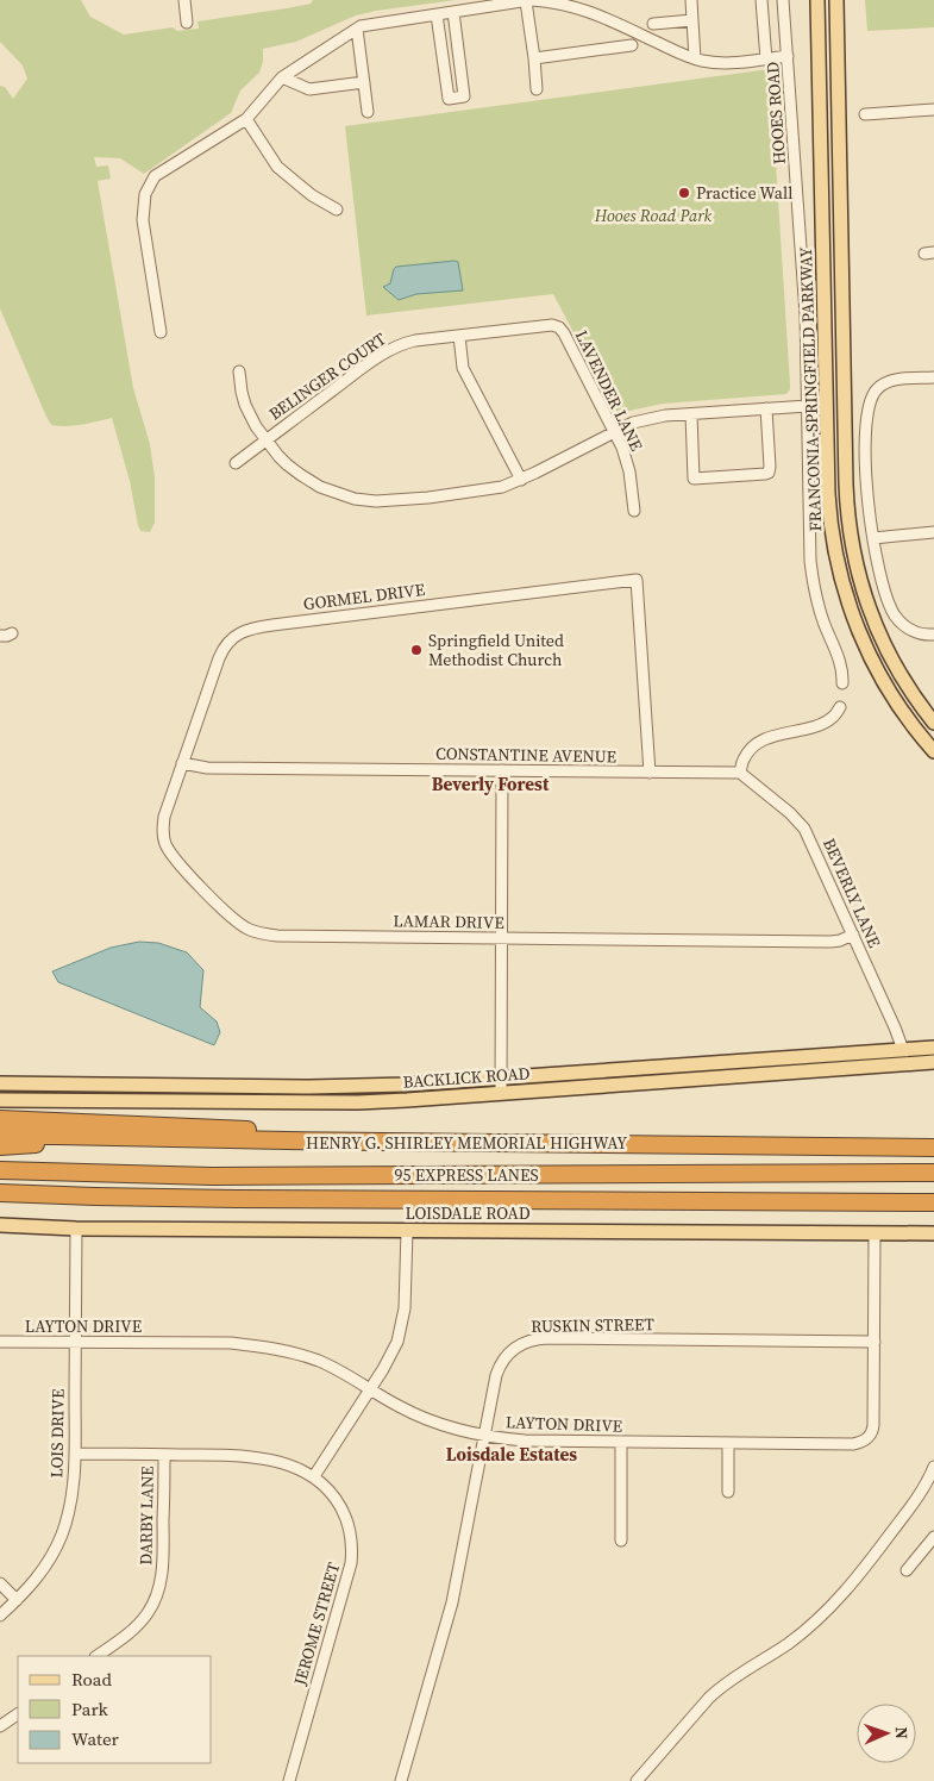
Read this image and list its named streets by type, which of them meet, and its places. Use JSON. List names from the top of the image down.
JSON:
{
  "streets": {
    "highway": ["HENRY G. SHIRLEY MEMORIAL HIGHWAY", "95 EXPRESS LANES"],
    "main road": ["FRANCONIA-SPRINGFIELD PARKWAY", "BACKLICK ROAD", "LOISDALE ROAD"],
    "street": [
      "HOOES ROAD",
      "BELINGER COURT",
      "LAVENDER LANE",
      "GORMEL DRIVE",
      "CONSTANTINE AVENUE",
      "BEVERLY LANE",
      "LAMAR DRIVE",
      "RUSKIN STREET",
      "LAYTON DRIVE",
      "LOIS DRIVE",
      "DARBY LANE",
      "JEROME STREET"
    ]
  },
  "crossings": [
    ["BELINGER COURT", "LAVENDER LANE"],
    ["GORMEL DRIVE", "CONSTANTINE AVENUE"],
    ["GORMEL DRIVE", "LAMAR DRIVE"],
    ["CONSTANTINE AVENUE", "BEVERLY LANE"],
    ["CONSTANTINE AVENUE", "LAMAR DRIVE"],
    ["BEVERLY LANE", "LAMAR DRIVE"],
    ["BEVERLY LANE", "BACKLICK ROAD"],
    ["LOISDALE ROAD", "LAYTON DRIVE"],
    ["LOISDALE ROAD", "LOIS DRIVE"],
    ["RUSKIN STREET", "LAYTON DRIVE"],
    ["LAYTON DRIVE", "LOIS DRIVE"],
    ["LOIS DRIVE", "JEROME STREET"],
    ["DARBY LANE", "JEROME STREET"]
  ],
  "districts": ["Beverly Forest", "Loisdale Estates"],
  "parks": ["Hooes Road Park"],
  "places": ["Practice Wall", "Springfield United Methodist Church"],
  "legend": ["Road", "Park", "Water"],
  "north": "right"
}
